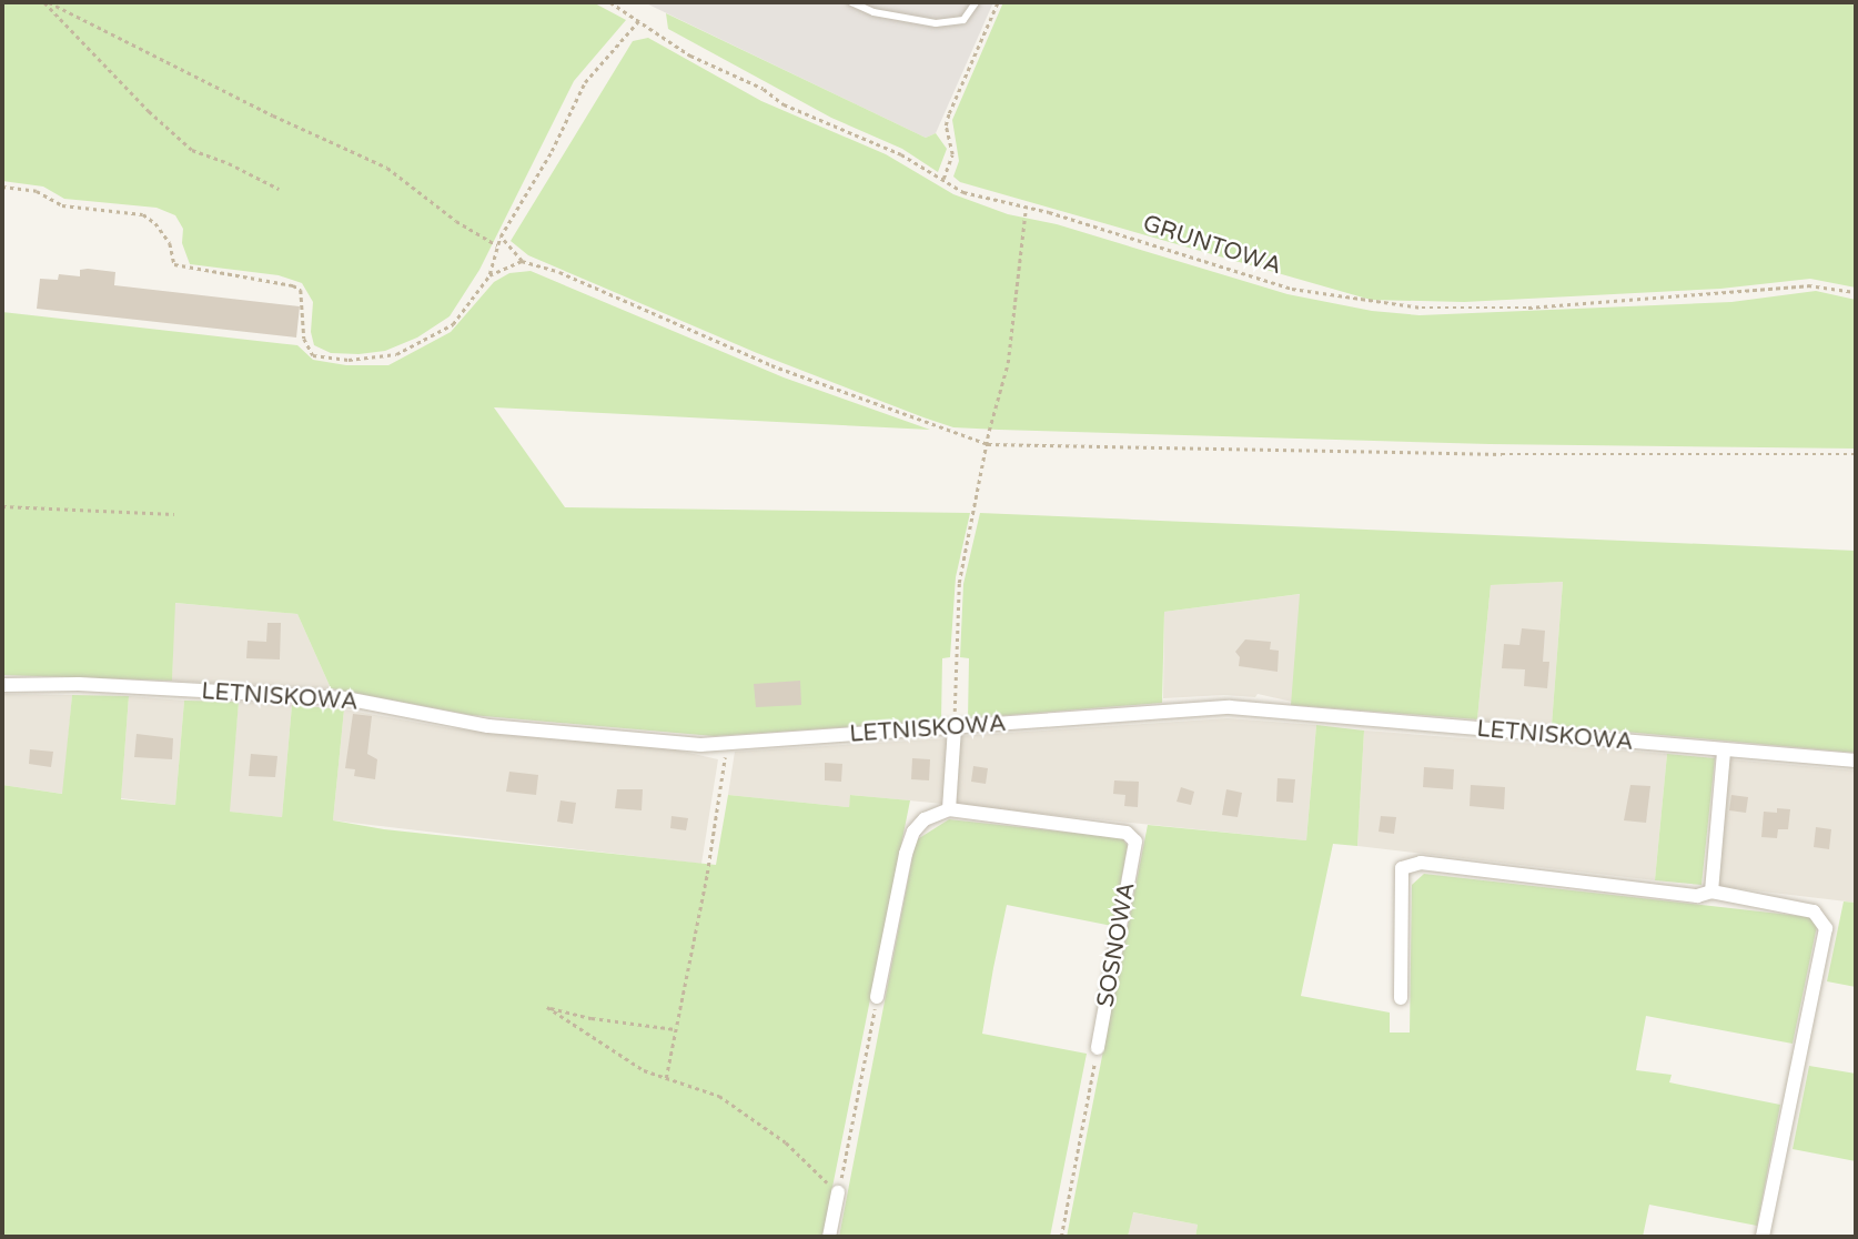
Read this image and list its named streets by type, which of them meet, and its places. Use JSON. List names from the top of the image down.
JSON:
{
  "streets": {
    "street": ["LETNISKOWA", "SOSNOWA"],
    "path": ["GRUNTOWA"]
  }
}
